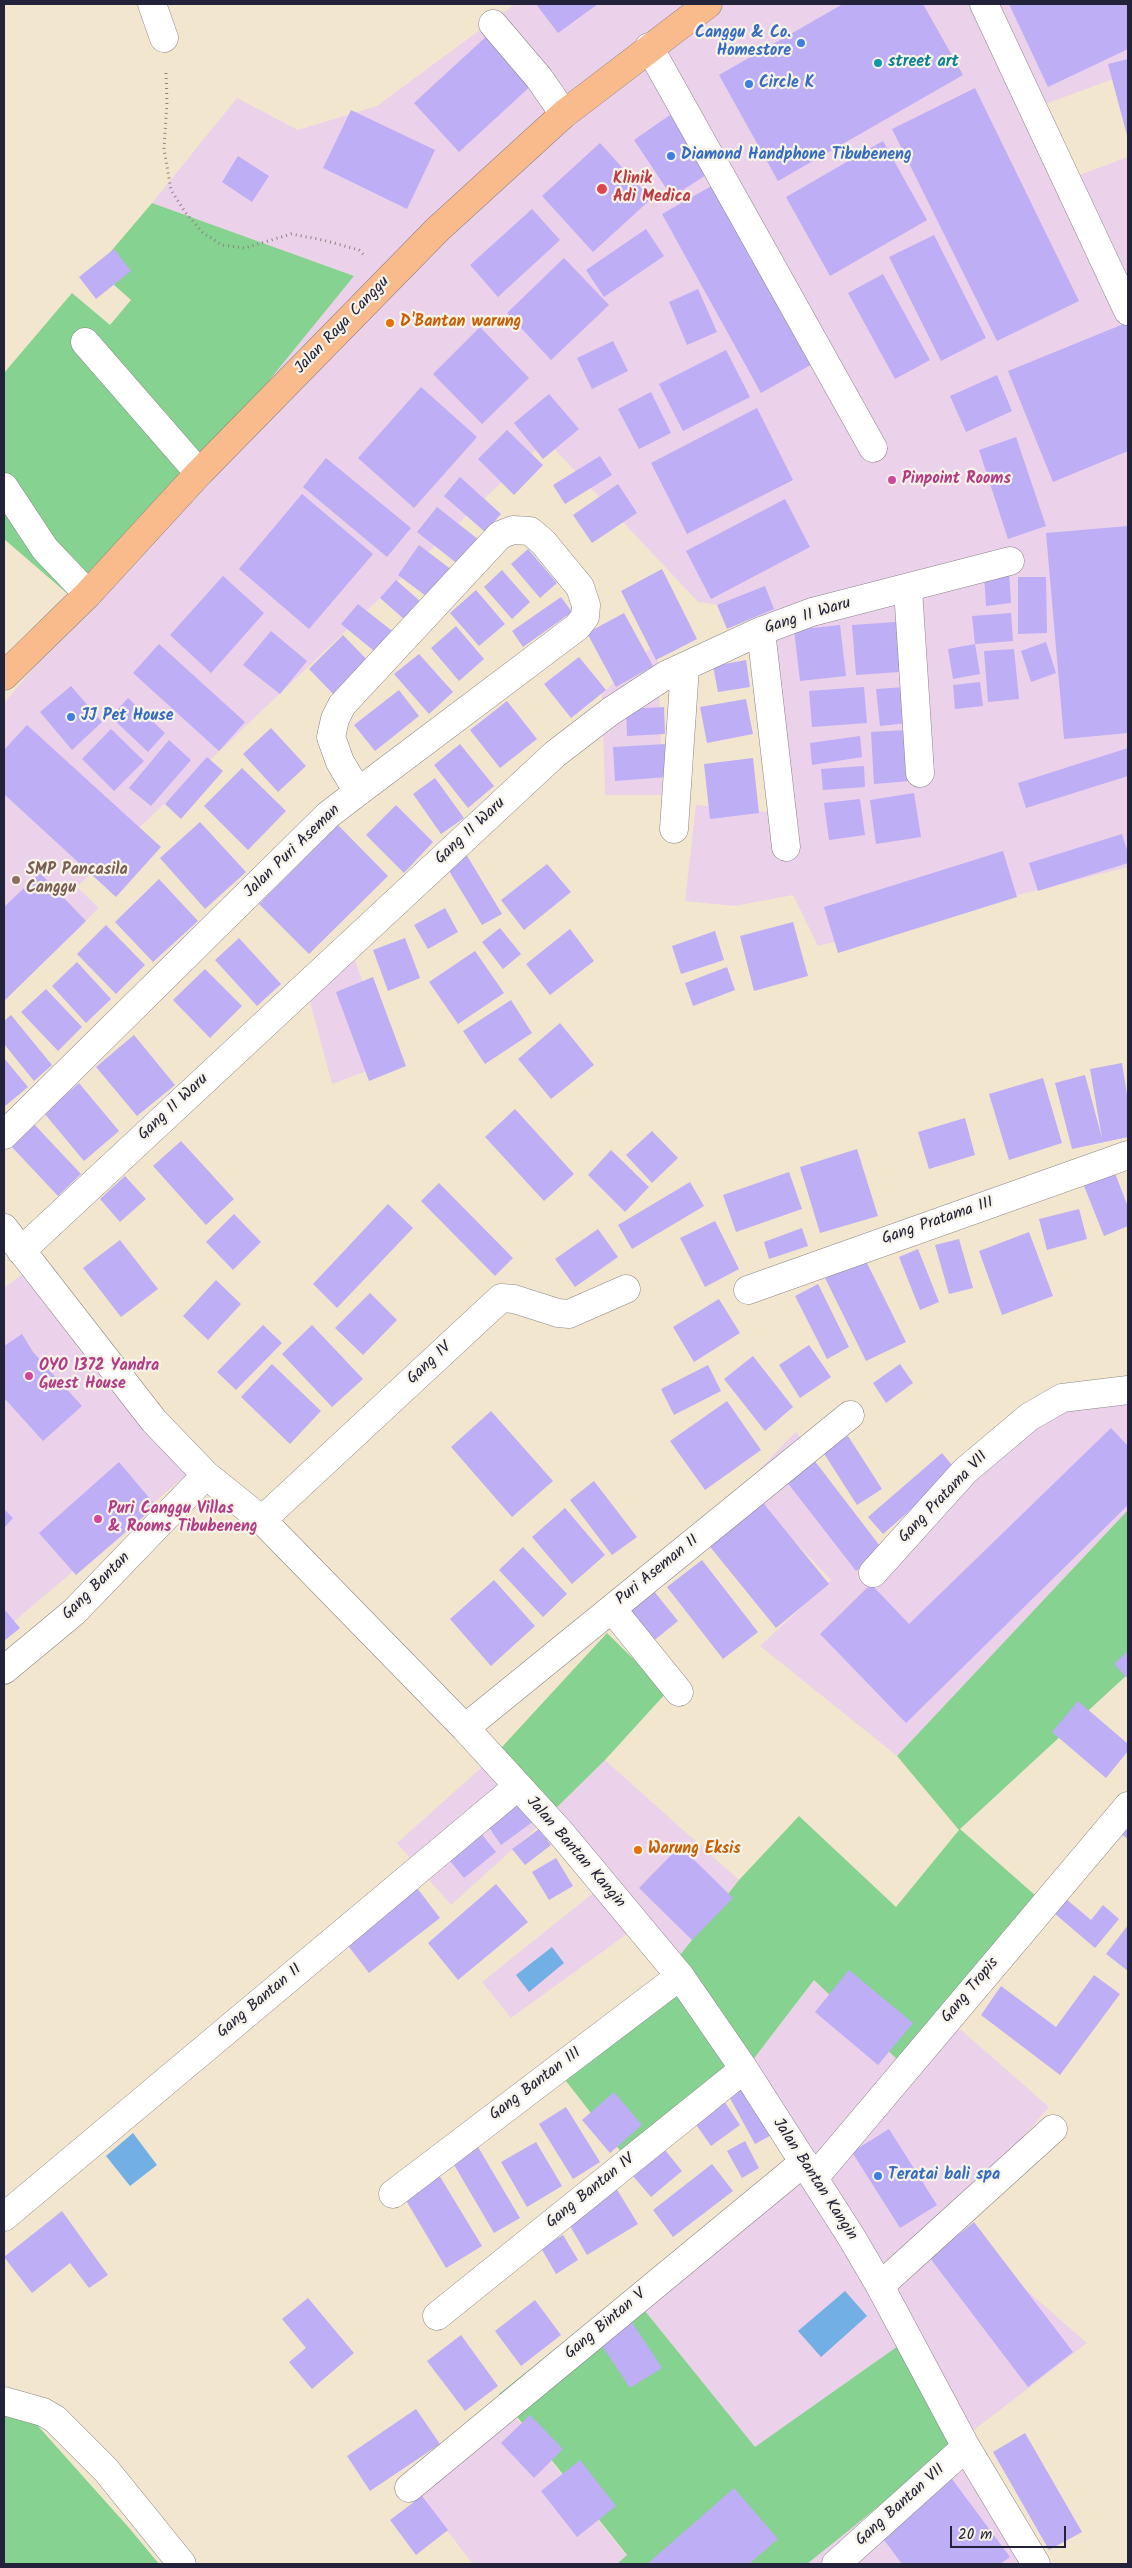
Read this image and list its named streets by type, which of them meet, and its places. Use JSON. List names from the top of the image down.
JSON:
{
  "streets": {
    "main road": ["Jalan Raya Canggu"],
    "street": [
      "Gang II Waru",
      "Jalan Puri Aseman",
      "Gang Pratama III",
      "Gang IV",
      "Gang Pratama VII",
      "Puri Aseman II",
      "Gang Bantan",
      "Jalan Bantan Kangin",
      "Gang Tropis",
      "Gang Bantan II",
      "Gang Bantan III",
      "Gang Bantan IV",
      "Gang Bintan V",
      "Gang Bantan VII"
    ]
  },
  "crossings": [
    ["Gang II Waru", "Jalan Bantan Kangin"],
    ["Gang IV", "Jalan Bantan Kangin"],
    ["Puri Aseman II", "Jalan Bantan Kangin"],
    ["Gang Bantan", "Jalan Bantan Kangin"],
    ["Jalan Bantan Kangin", "Gang Tropis"],
    ["Jalan Bantan Kangin", "Gang Bantan II"],
    ["Jalan Bantan Kangin", "Gang Bantan III"],
    ["Jalan Bantan Kangin", "Gang Bantan IV"],
    ["Jalan Bantan Kangin", "Gang Bintan V"],
    ["Jalan Bantan Kangin", "Gang Bantan VII"],
    ["Gang Tropis", "Gang Bintan V"]
  ],
  "places": [
    "Canggu & Co. Homestore",
    "street art",
    "Circle K",
    "Diamond Handphone Tibubeneng",
    "Klinik Adi Medica",
    "D'Bantan warung",
    "Pinpoint Rooms",
    "JJ Pet House",
    "SMP Pancasila Canggu",
    "OYO 1372 Yandra Guest House",
    "Puri Canggu Villas & Rooms Tibubeneng",
    "Warung Eksis",
    "Teratai bali spa"
  ],
  "scale_bar": "20 m"
}
